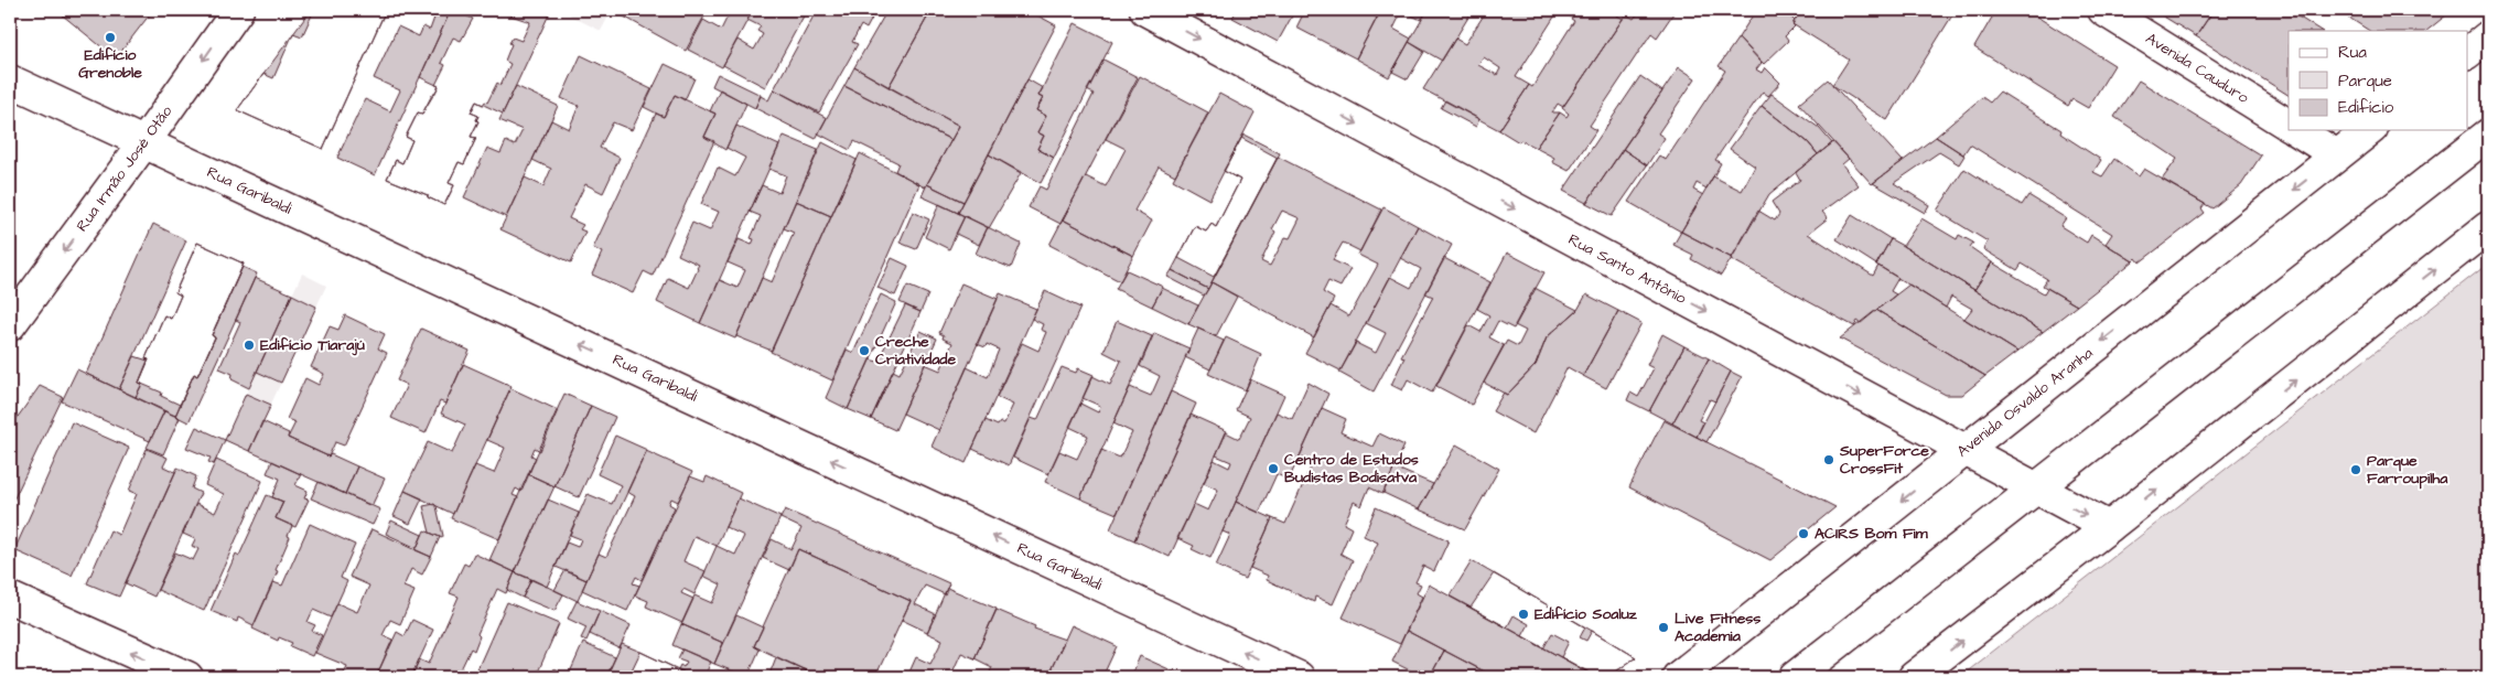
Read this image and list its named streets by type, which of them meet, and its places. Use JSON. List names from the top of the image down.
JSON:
{
  "streets": {
    "street": [
      "Avenida Cauduro",
      "Rua Irmão José Otão",
      "Rua Garibaldi",
      "Rua Santo Antônio",
      "Avenida Osvaldo Aranha"
    ]
  },
  "crossings": [
    ["Avenida Cauduro", "Avenida Osvaldo Aranha"],
    ["Rua Irmão José Otão", "Rua Garibaldi"],
    ["Rua Santo Antônio", "Avenida Osvaldo Aranha"]
  ],
  "one_way": ["Rua Irmão José Otão", "Rua Garibaldi", "Rua Santo Antônio"],
  "places": [
    "Edifício Grenoble",
    "Edifício Tiarajú",
    "Creche Criatividade",
    "SuperForce CrossFit",
    "Centro de Estudos Budistas Bodisatva",
    "Parque Farroupilha",
    "ACIRS Bom Fim",
    "Edifício Soaluz",
    "Live Fitness Academia"
  ],
  "legend": ["Rua", "Parque", "Edifício"]
}
